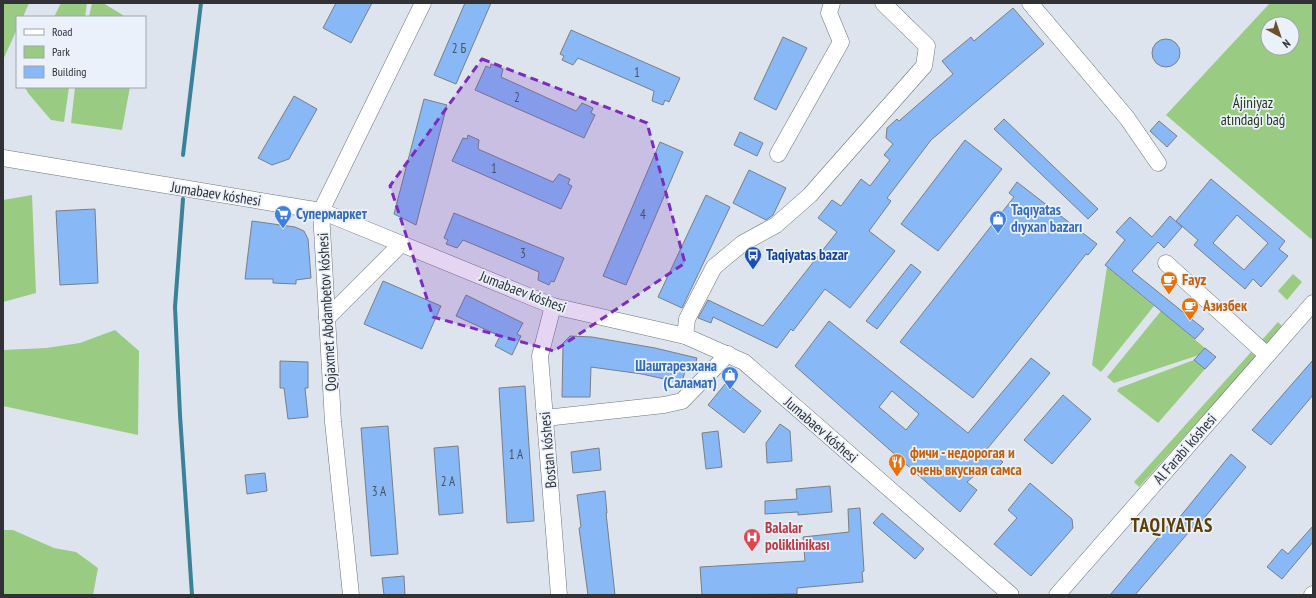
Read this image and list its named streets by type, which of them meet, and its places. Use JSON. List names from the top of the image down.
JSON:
{
  "streets": {
    "street": [
      "Jumabaev kóshesi",
      "Qojaxmet Abdambetov kóshesi",
      "Al Farabi kóshesi",
      "Bostan kóshesi"
    ]
  },
  "crossings": [
    ["Jumabaev kóshesi", "Qojaxmet Abdambetov kóshesi"],
    ["Jumabaev kóshesi", "Bostan kóshesi"]
  ],
  "districts": ["TAQIYATAS"],
  "parks": ["Ájiniyaz atındaǵı baǵ"],
  "places": {
    "supermarket": ["Супермаркет"],
    "shop": ["Taqıyatas dıyxan bazarı", "Шаштарезхана (Саламат)"],
    "bus stop": ["Taqiyatas bazar"],
    "cafe": ["Fayz", "Азизбек"],
    "restaurant": ["фичи - недорогая и очень вкусная самса"],
    "hospital": ["Balalar poliklinikası"]
  },
  "house_numbers": [
    "2 Б",
    "1",
    "2",
    "1",
    "4",
    "3",
    "1 А",
    "2 А",
    "3 А"
  ],
  "legend": ["Road", "Park", "Building"],
  "north": "bottom right"
}
